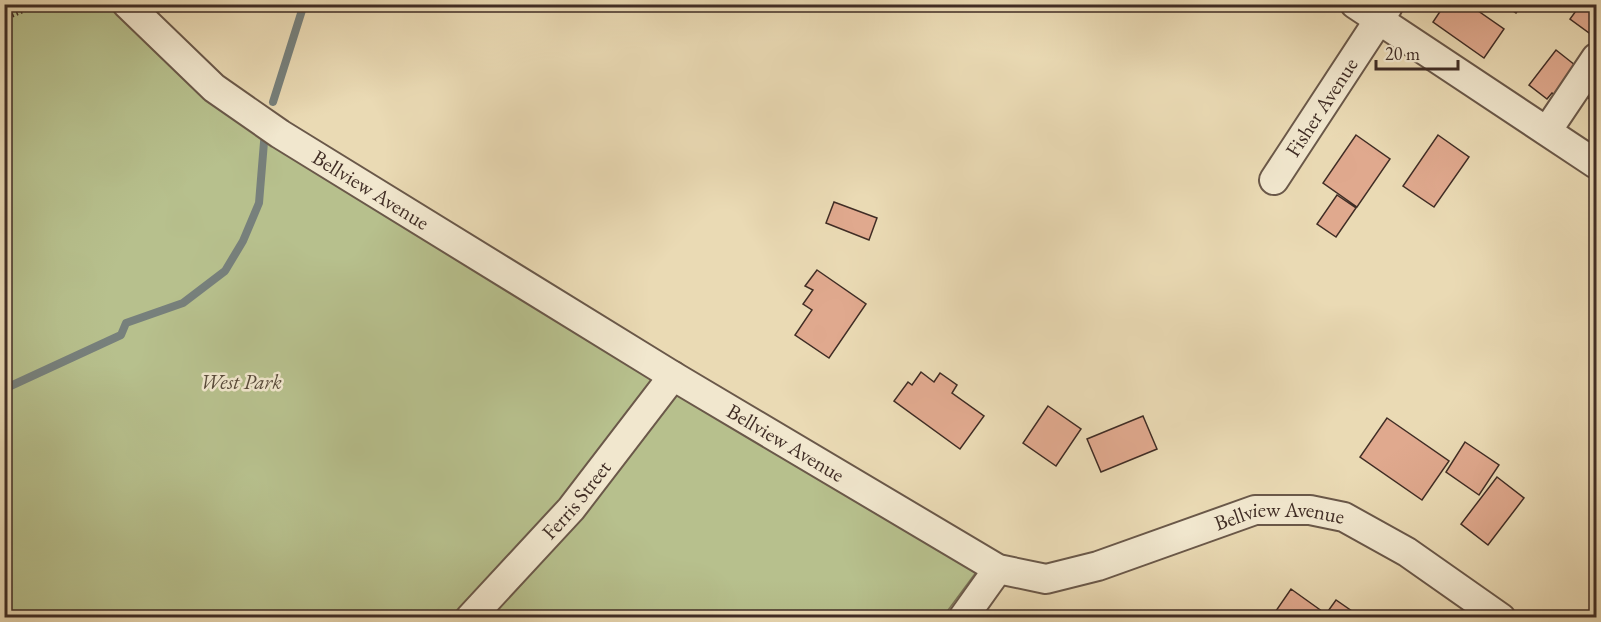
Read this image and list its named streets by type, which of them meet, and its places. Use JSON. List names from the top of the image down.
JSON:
{
  "streets": {
    "street": ["Fisher Avenue", "Bellview Avenue", "Ferris Street"]
  },
  "crossings": [
    ["Bellview Avenue", "Ferris Street"]
  ],
  "parks": ["West Park"],
  "scale_bar": "20 m"
}
